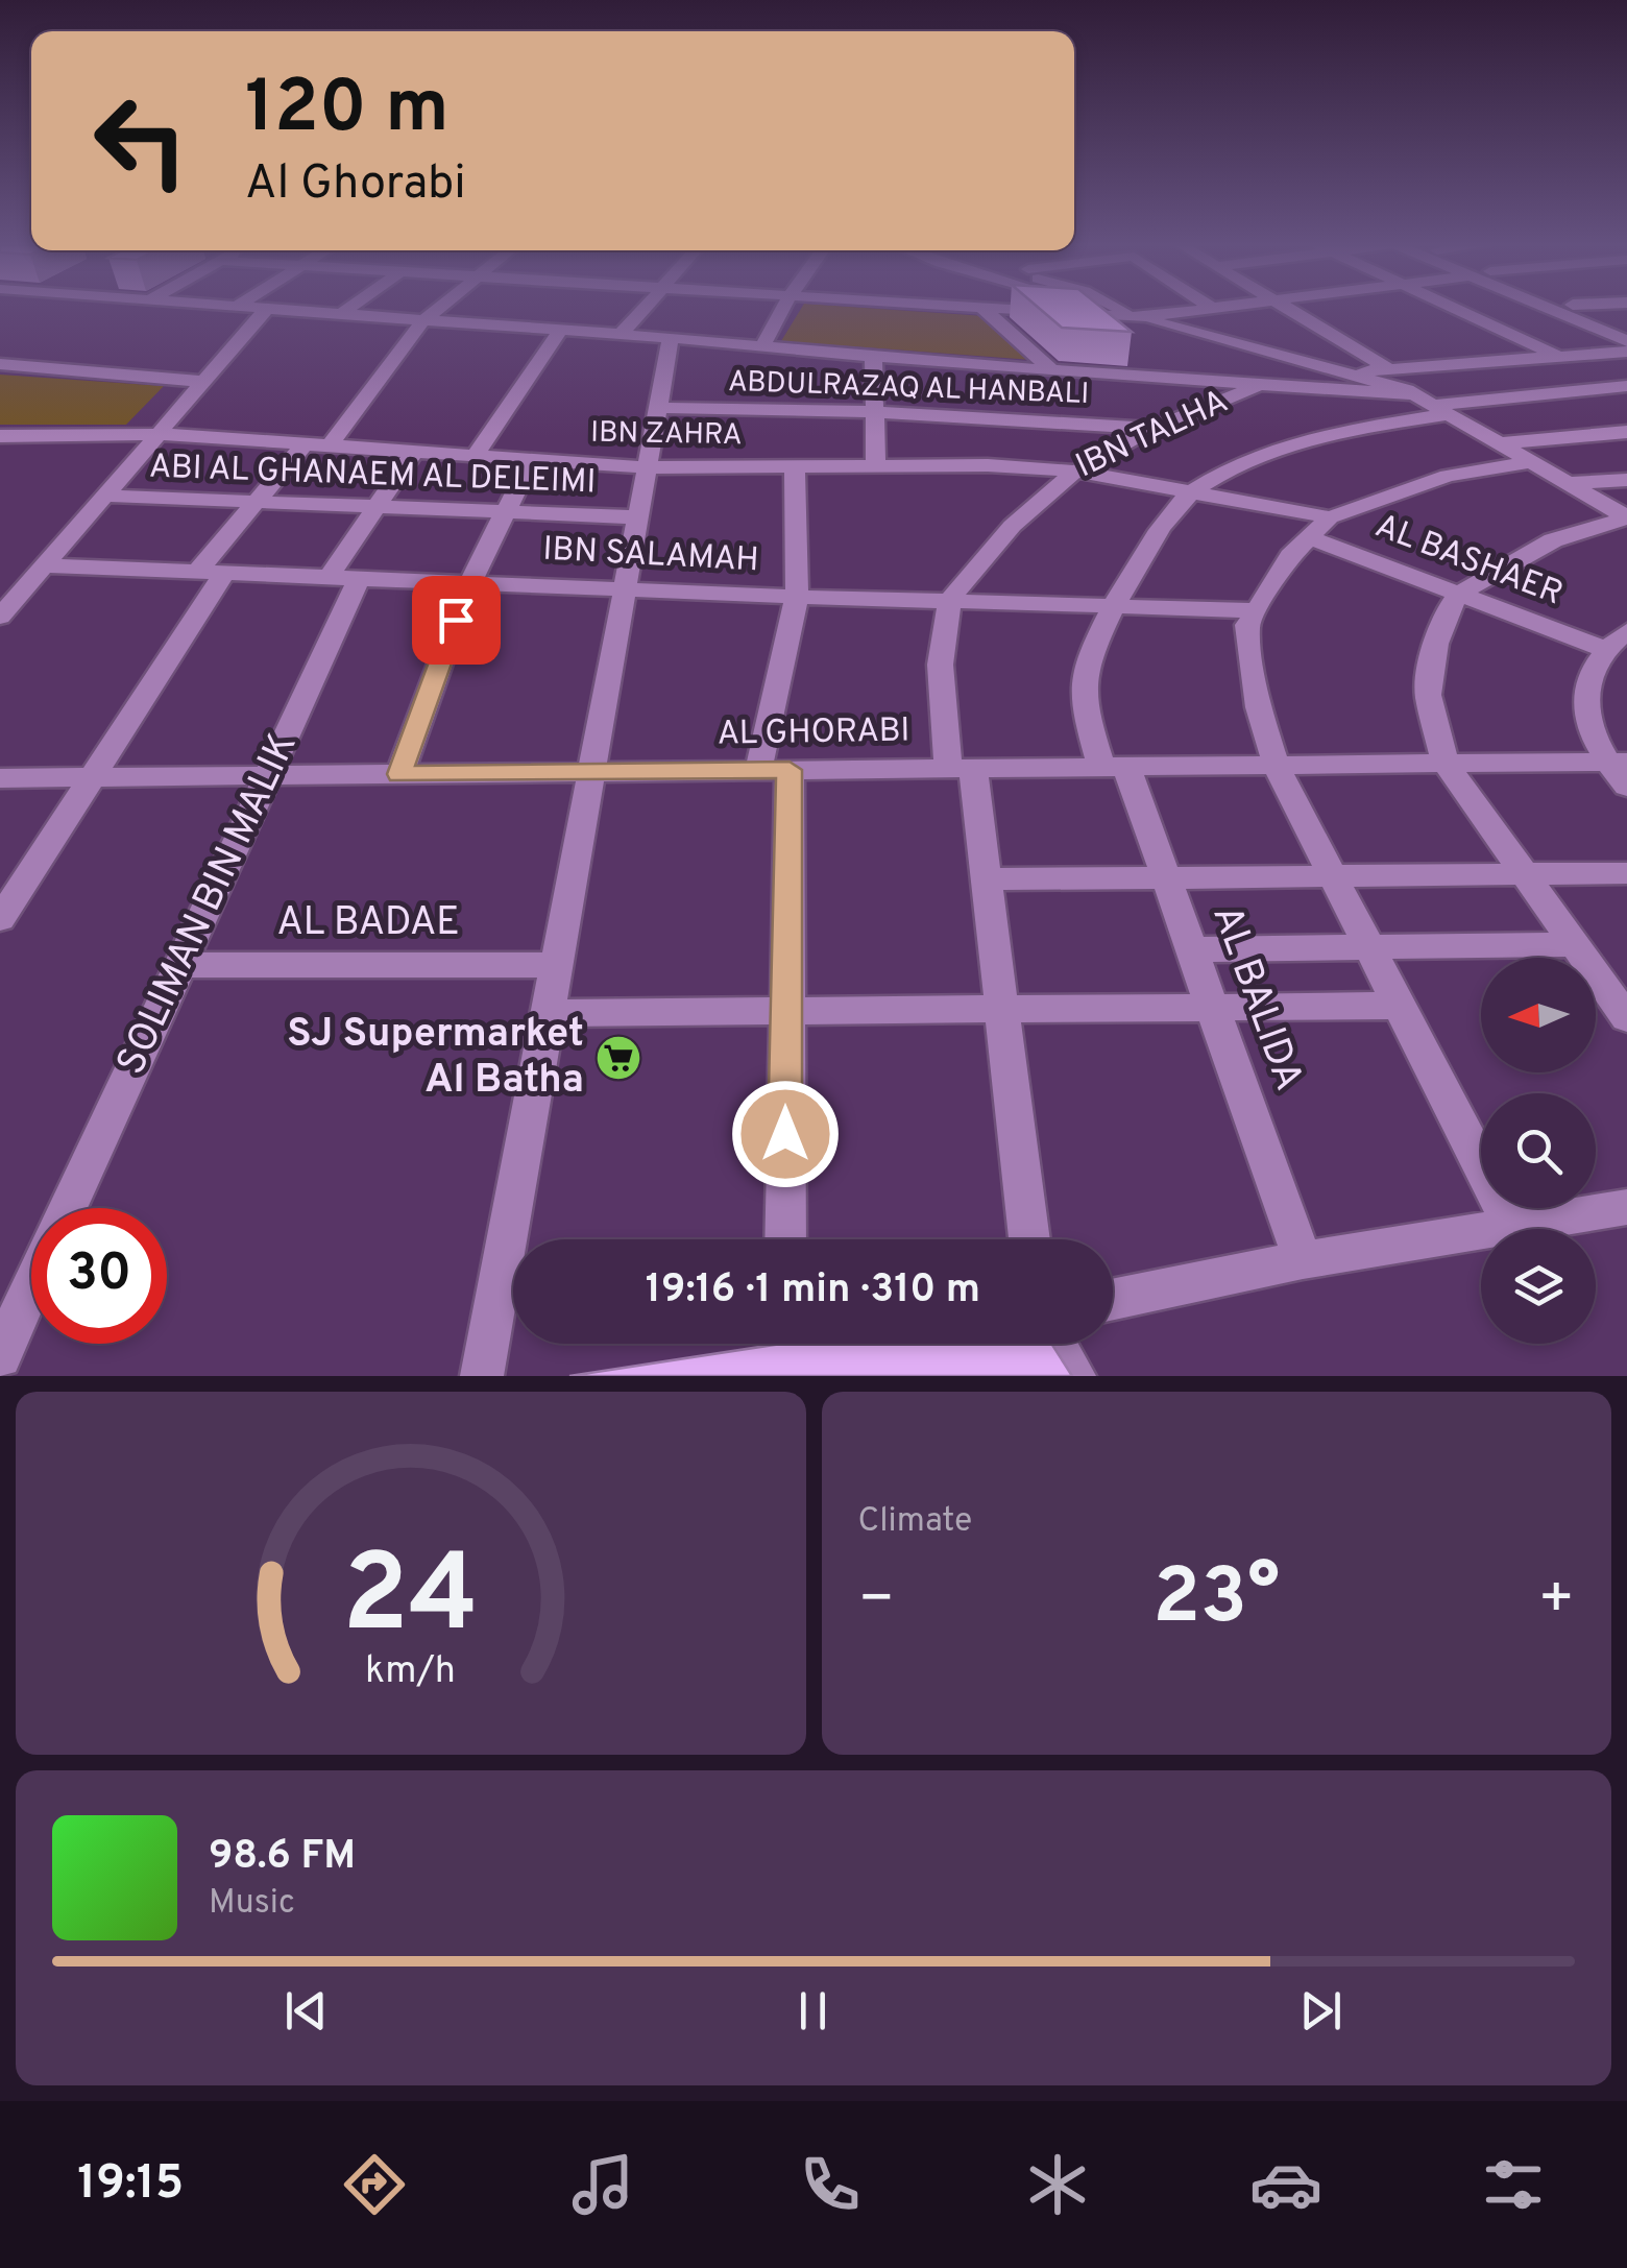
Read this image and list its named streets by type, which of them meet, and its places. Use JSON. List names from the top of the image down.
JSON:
{
  "streets": {
    "street": [
      "ABDULRAZAQ AL HANBALI",
      "IBN ZAHRA",
      "IBN TALHA",
      "ABI AL GHANAEM AL DELEIMI",
      "IBN SALAMAH",
      "AL BASHAER",
      "AL GHORABI",
      "SOLIMAN BIN MALIK",
      "AL BADAE",
      "AL BALIDA"
    ]
  },
  "crossings": [
    ["ABDULRAZAQ AL HANBALI", "IBN TALHA"],
    ["IBN ZAHRA", "IBN TALHA"],
    ["IBN ZAHRA", "AL BASHAER"],
    ["IBN ZAHRA", "SOLIMAN BIN MALIK"],
    ["IBN ZAHRA", "AL BALIDA"],
    ["IBN TALHA", "IBN SALAMAH"],
    ["IBN TALHA", "AL GHORABI"],
    ["ABI AL GHANAEM AL DELEIMI", "SOLIMAN BIN MALIK"],
    ["IBN SALAMAH", "SOLIMAN BIN MALIK"],
    ["IBN SALAMAH", "AL BALIDA"],
    ["AL GHORABI", "SOLIMAN BIN MALIK"],
    ["AL GHORABI", "AL BALIDA"],
    ["SOLIMAN BIN MALIK", "AL BADAE"]
  ],
  "places": {
    "supermarket": ["SJ Supermarket Al Batha"]
  },
  "north": "left",
  "page": {
    "turn": ["120 m", "Al Ghorabi"],
    "limit": "30",
    "trip": "19:16 · 1 min · 310 m",
    "tile": "Climate",
    "heat": ["−", "23°", "+"],
    "song": ["98.6 FM", "Music"],
    "tabs": "19:15",
    "gauge": ["24", "km/h"]
  }
}
